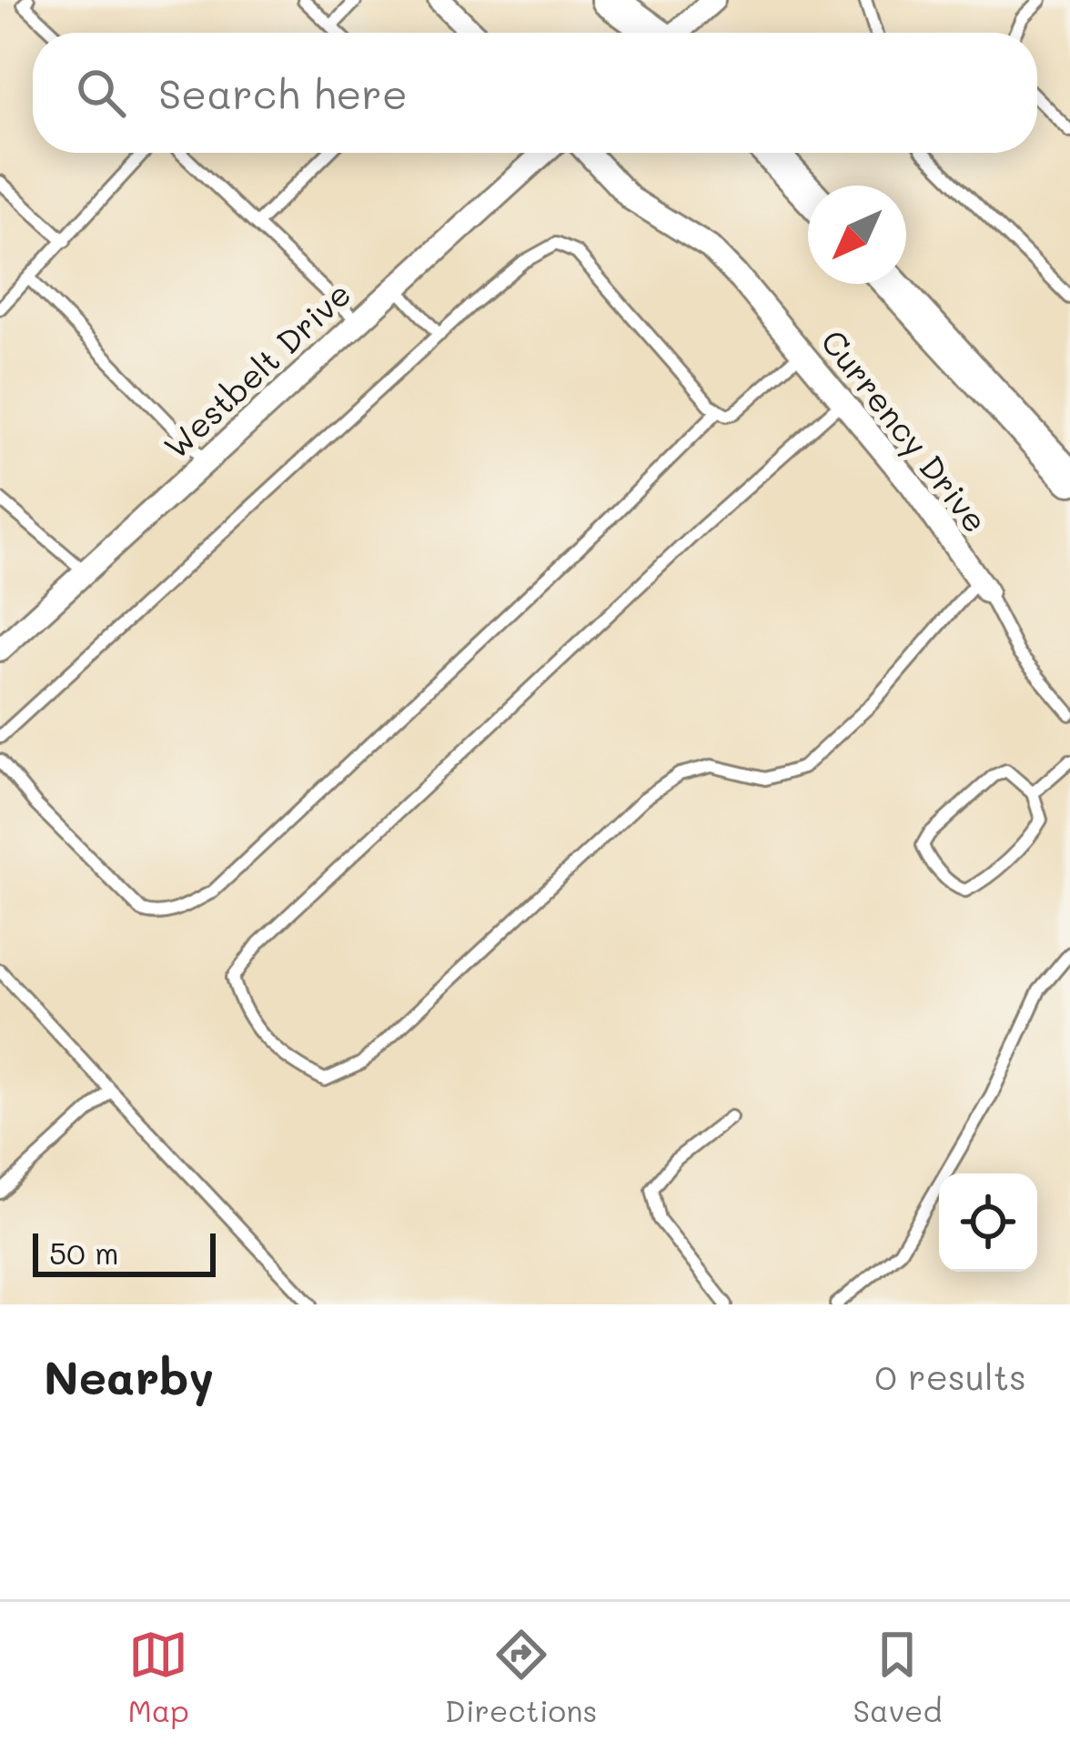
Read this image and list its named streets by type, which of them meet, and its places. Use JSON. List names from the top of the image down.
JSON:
{
  "streets": {
    "street": ["Westbelt Drive", "Currency Drive"]
  },
  "scale_bar": "50 m",
  "north": "bottom left",
  "page": {
    "search": "Search here",
    "scale": "50 m",
    "heading": ["Nearby", "0 results"],
    "nav": ["Map", "Directions", "Saved"]
  }
}
